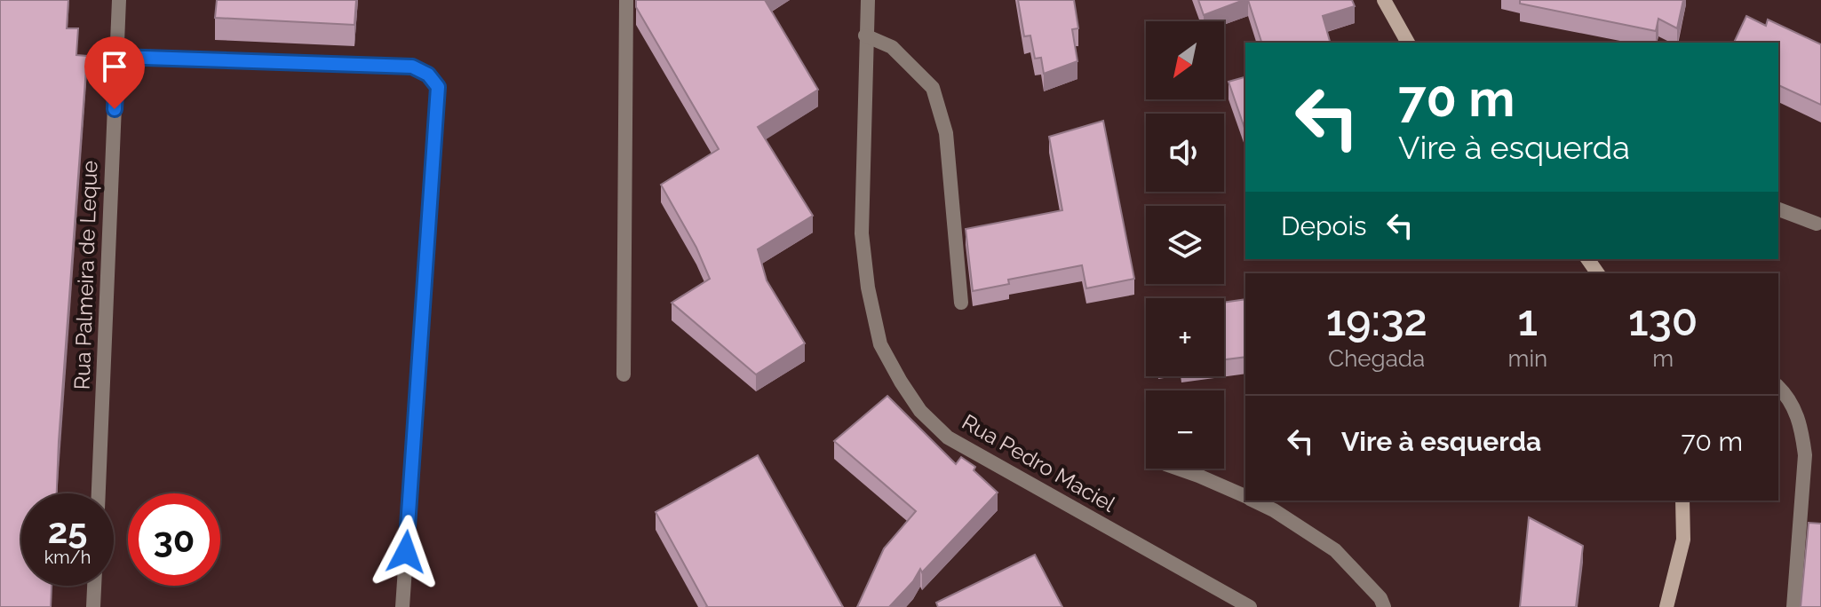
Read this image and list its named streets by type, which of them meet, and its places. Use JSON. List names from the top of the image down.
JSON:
{
  "streets": {
    "street": ["Rua Palmeira de Leque", "Rua Pedro Maciel"]
  },
  "north": "bottom left",
  "page": {
    "map_buttons": ["+", "−"],
    "turn": ["70 m", "Vire à esquerda"],
    "then": "Depois",
    "eta": [
      "19:32",
      "Chegada",
      "1",
      "min",
      "130",
      "m"
    ],
    "list": [
      {
        "name": "Vire à esquerda",
        "value": "70 m"
      }
    ],
    "speed": "25 km/h",
    "limit": "30"
  }
}
